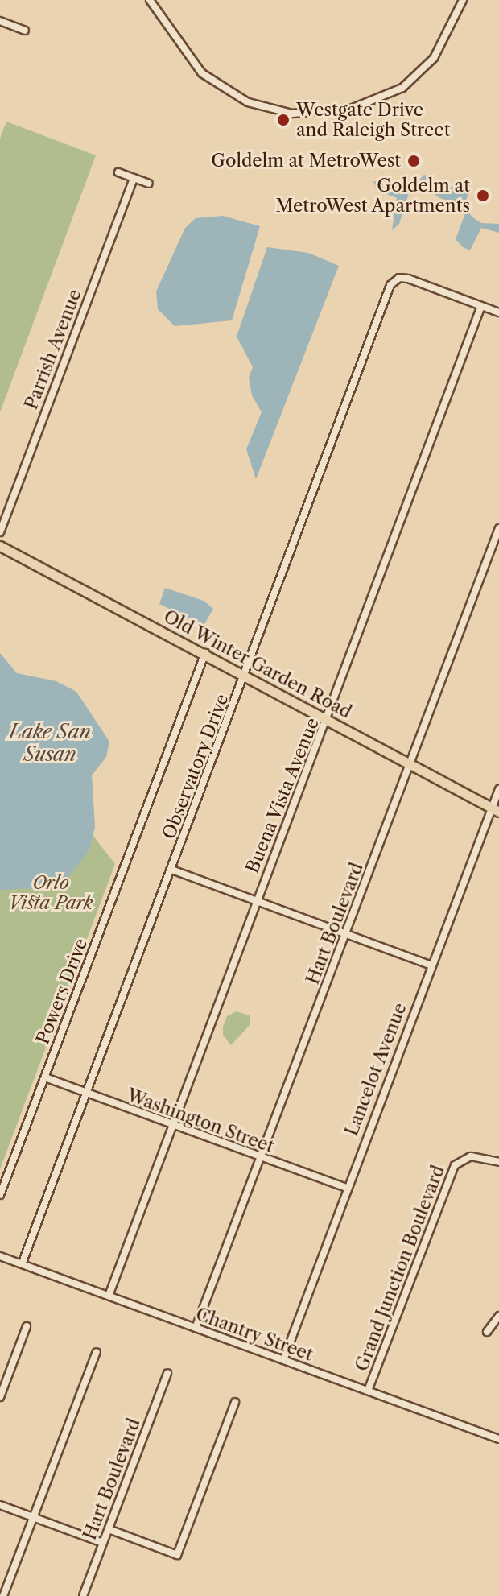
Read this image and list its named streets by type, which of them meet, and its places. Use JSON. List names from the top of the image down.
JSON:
{
  "streets": {
    "main road": ["Old Winter Garden Road"],
    "street": [
      "Parrish Avenue",
      "Observatory Drive",
      "Buena Vista Avenue",
      "Hart Boulevard",
      "Powers Drive",
      "Lancelot Avenue",
      "Washington Street",
      "Grand Junction Boulevard",
      "Chantry Street"
    ]
  },
  "crossings": [
    ["Old Winter Garden Road", "Observatory Drive"],
    ["Old Winter Garden Road", "Buena Vista Avenue"],
    ["Old Winter Garden Road", "Hart Boulevard"],
    ["Old Winter Garden Road", "Powers Drive"],
    ["Old Winter Garden Road", "Lancelot Avenue"],
    ["Observatory Drive", "Buena Vista Avenue"],
    ["Observatory Drive", "Washington Street"],
    ["Observatory Drive", "Chantry Street"],
    ["Buena Vista Avenue", "Washington Street"],
    ["Buena Vista Avenue", "Chantry Street"],
    ["Hart Boulevard", "Washington Street"],
    ["Hart Boulevard", "Chantry Street"],
    ["Powers Drive", "Washington Street"],
    ["Lancelot Avenue", "Washington Street"],
    ["Lancelot Avenue", "Chantry Street"],
    ["Grand Junction Boulevard", "Chantry Street"]
  ],
  "water": ["Lake San Susan"],
  "parks": ["Orlo Vista Park"],
  "places": ["Westgate Drive and Raleigh Street", "Goldelm at MetroWest", "Goldelm at MetroWest Apartments"]
}
